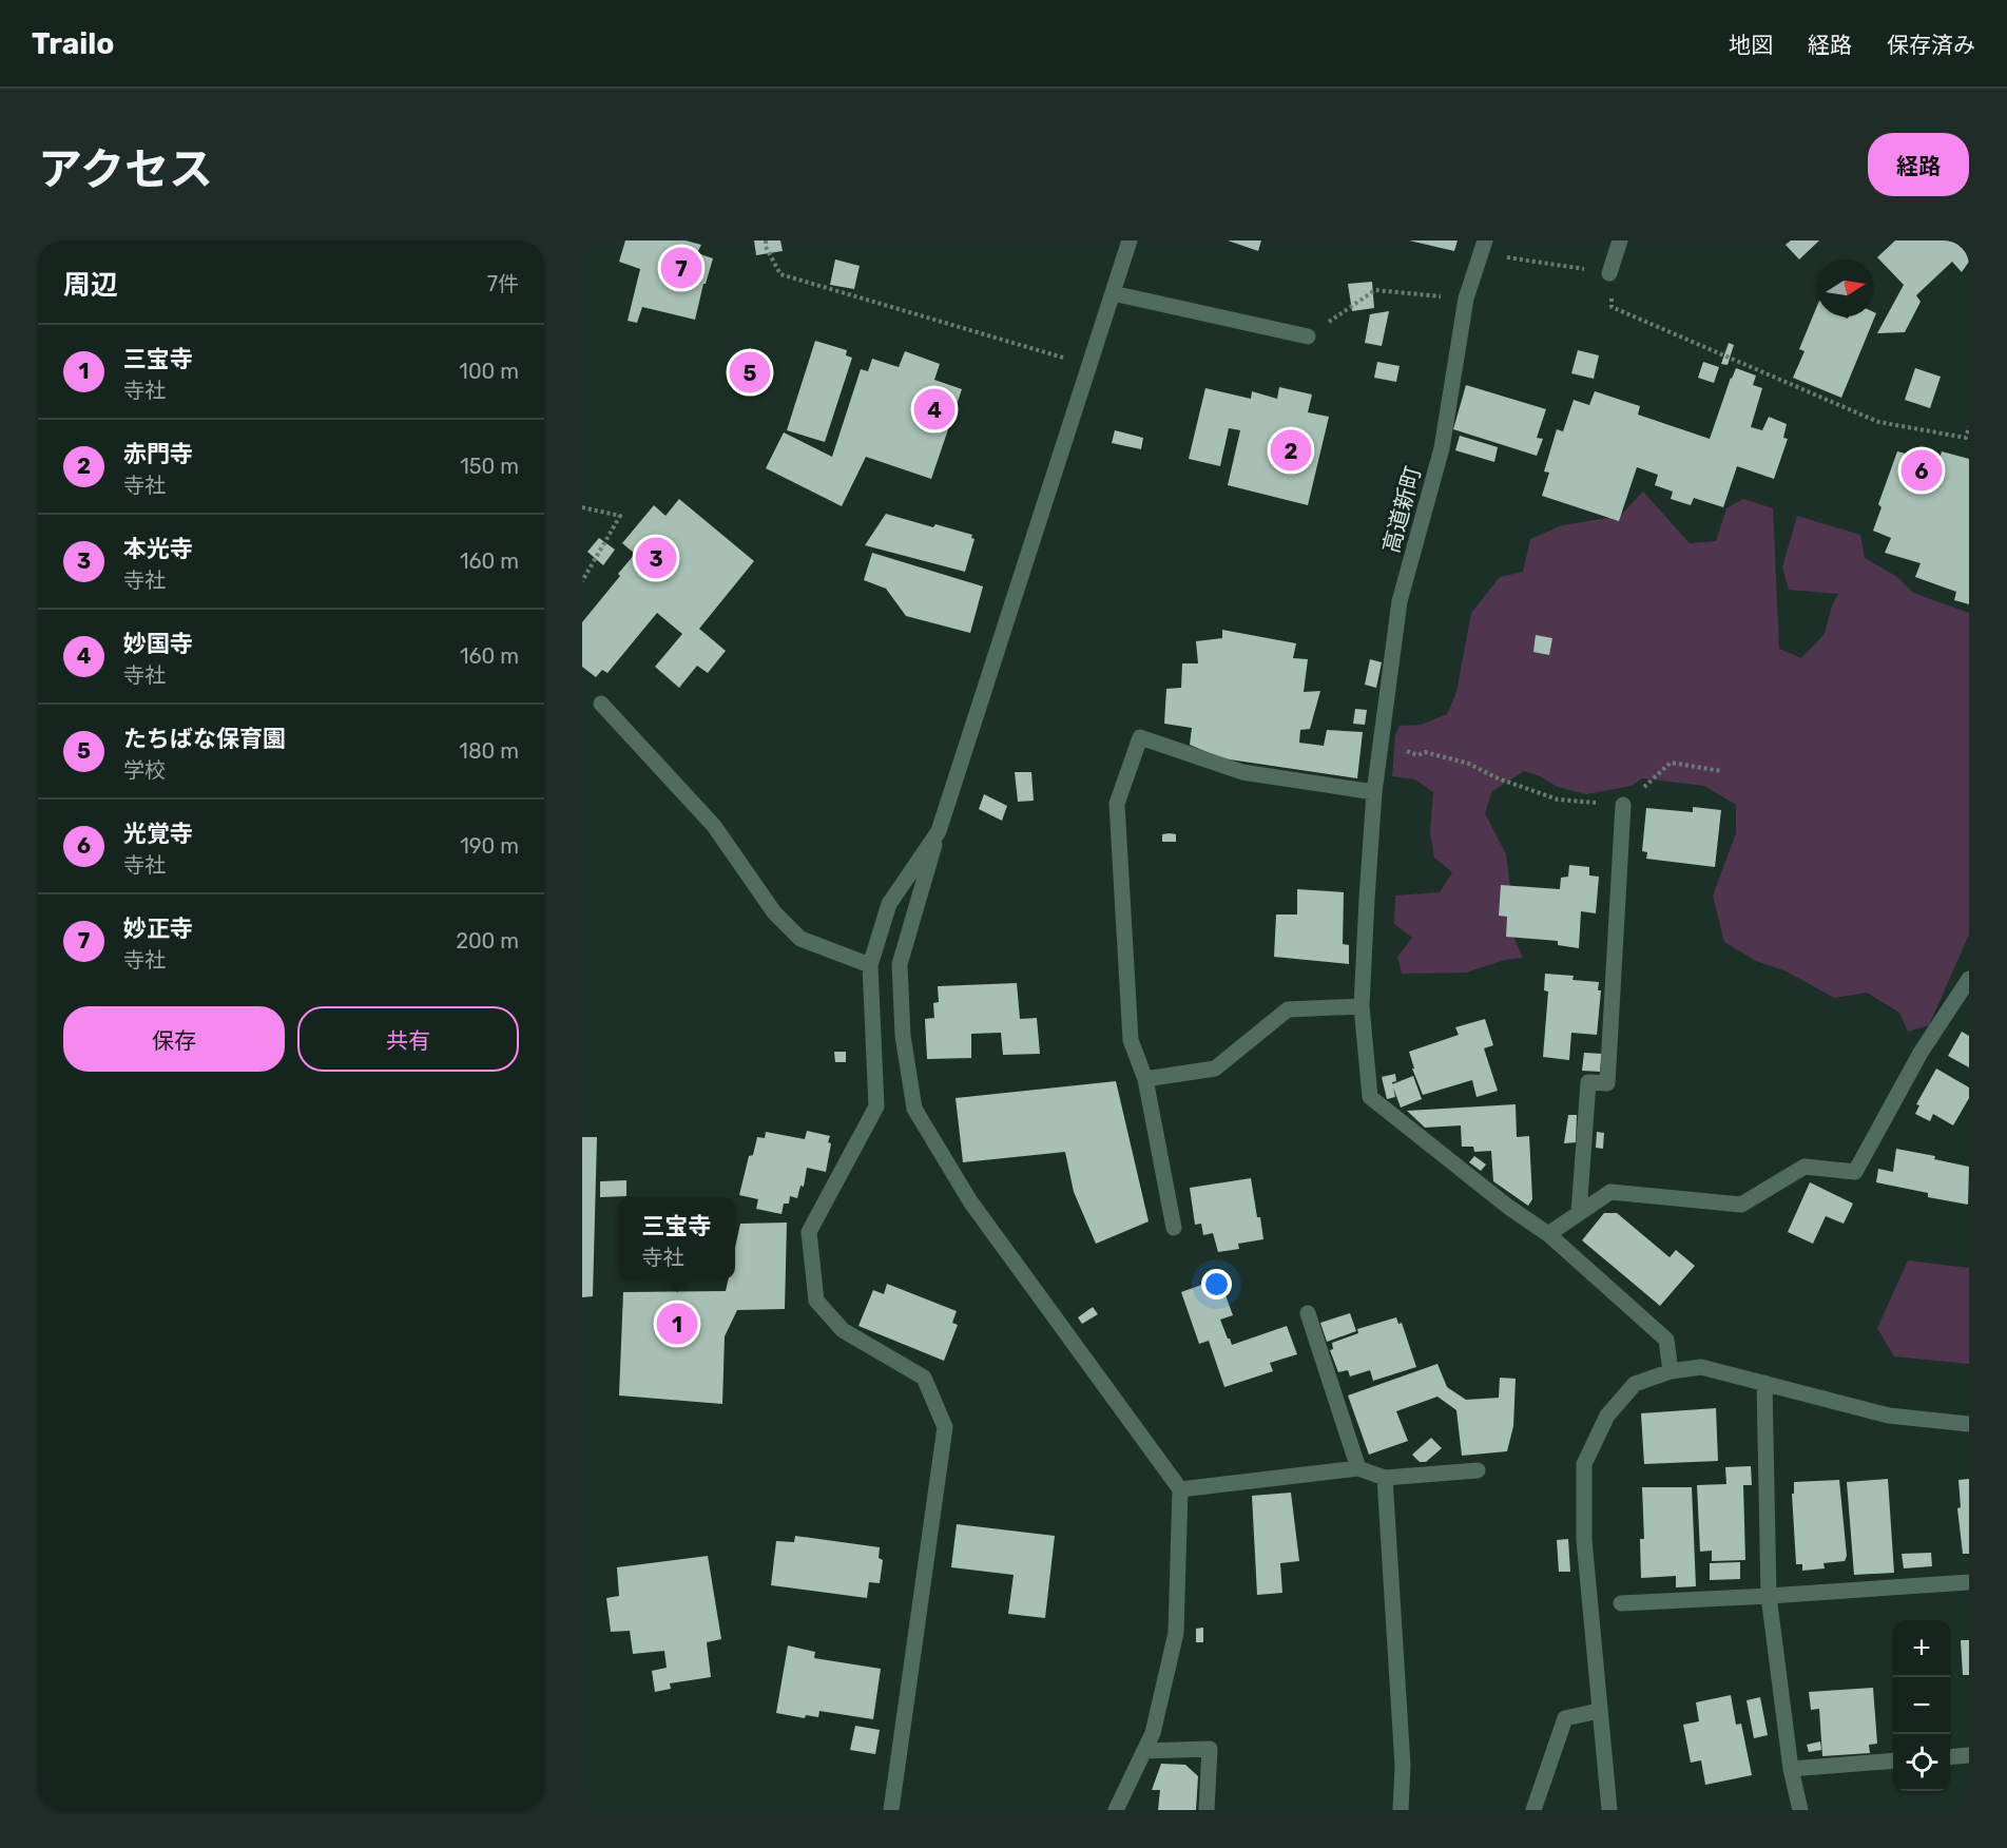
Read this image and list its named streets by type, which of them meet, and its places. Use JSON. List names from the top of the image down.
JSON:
{
  "streets": {
    "street": ["高道新町"]
  },
  "north": "right",
  "page": {
    "header": "Trailo",
    "nav": ["地図", "経路", "保存済み"],
    "title": "アクセス",
    "buttons": [
      "経路",
      ["保存", "共有"]
    ],
    "heading": ["周辺", "7件"],
    "pins": [
      "7",
      "5",
      "4",
      "2",
      "6",
      "3",
      "1"
    ],
    "list": [
      {
        "mark": "1",
        "name": "三宝寺",
        "note": "寺社",
        "value": "100 m"
      },
      {
        "mark": "2",
        "name": "赤門寺",
        "note": "寺社",
        "value": "150 m"
      },
      {
        "mark": "3",
        "name": "本光寺",
        "note": "寺社",
        "value": "160 m"
      },
      {
        "mark": "4",
        "name": "妙国寺",
        "note": "寺社",
        "value": "160 m"
      },
      {
        "mark": "5",
        "name": "たちばな保育園",
        "note": "学校",
        "value": "180 m"
      },
      {
        "mark": "6",
        "name": "光覚寺",
        "note": "寺社",
        "value": "190 m"
      },
      {
        "mark": "7",
        "name": "妙正寺",
        "note": "寺社",
        "value": "200 m"
      }
    ],
    "popup": ["三宝寺", "寺社"],
    "map_buttons": ["+", "−"]
  }
}
